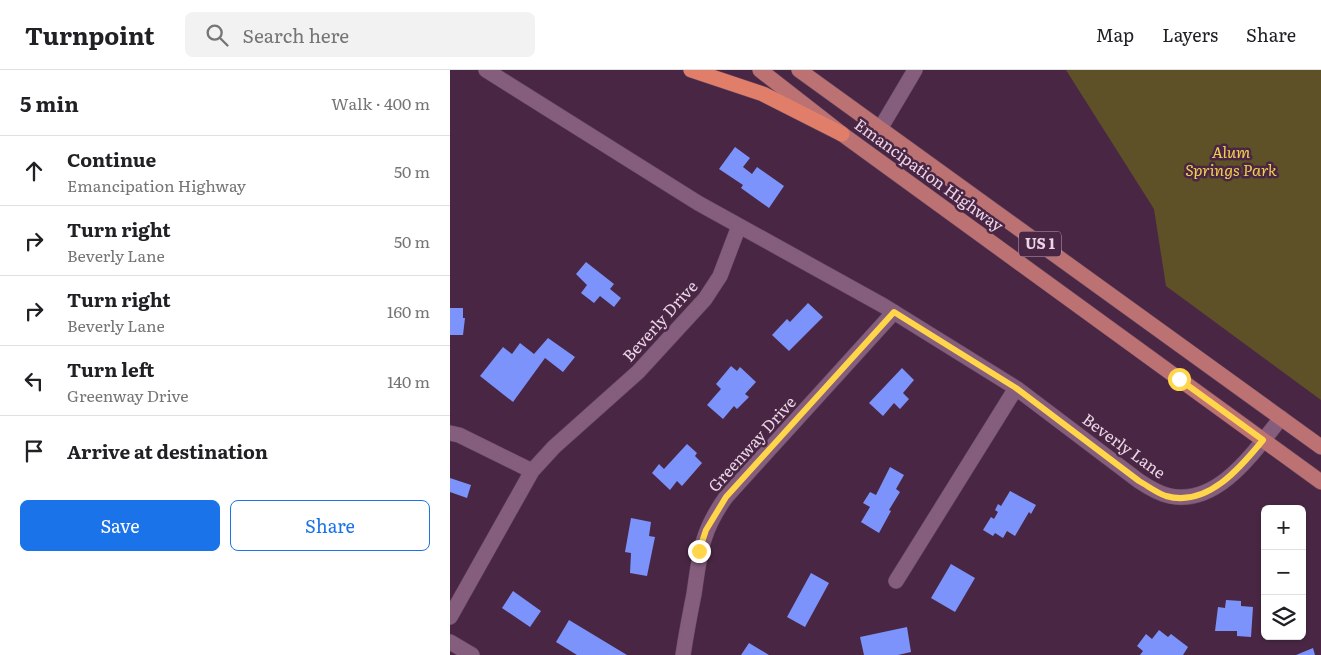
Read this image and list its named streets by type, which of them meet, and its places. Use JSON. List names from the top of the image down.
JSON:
{
  "streets": {
    "main road": ["Emancipation Highway", "US 1"],
    "street": ["Beverly Drive", "Greenway Drive", "Beverly Lane"]
  },
  "crossings": [
    ["Emancipation Highway", "Beverly Lane"],
    ["Beverly Drive", "Beverly Lane"],
    ["Greenway Drive", "Beverly Lane"]
  ],
  "parks": ["Alum Springs Park"],
  "page": {
    "header": "Turnpoint",
    "search": "Search here",
    "nav": ["Map", "Layers", "Share"],
    "heading": ["5 min", "Walk · 400 m"],
    "list": [
      ["Continue", "Emancipation Highway", "50 m"],
      ["Turn right", "Beverly Lane", "50 m"],
      ["Turn right", "Beverly Lane", "160 m"],
      ["Turn left", "Greenway Drive", "140 m"],
      "Arrive at destination"
    ],
    "buttons": ["Save", "Share"],
    "map_buttons": ["+", "−"]
  }
}
